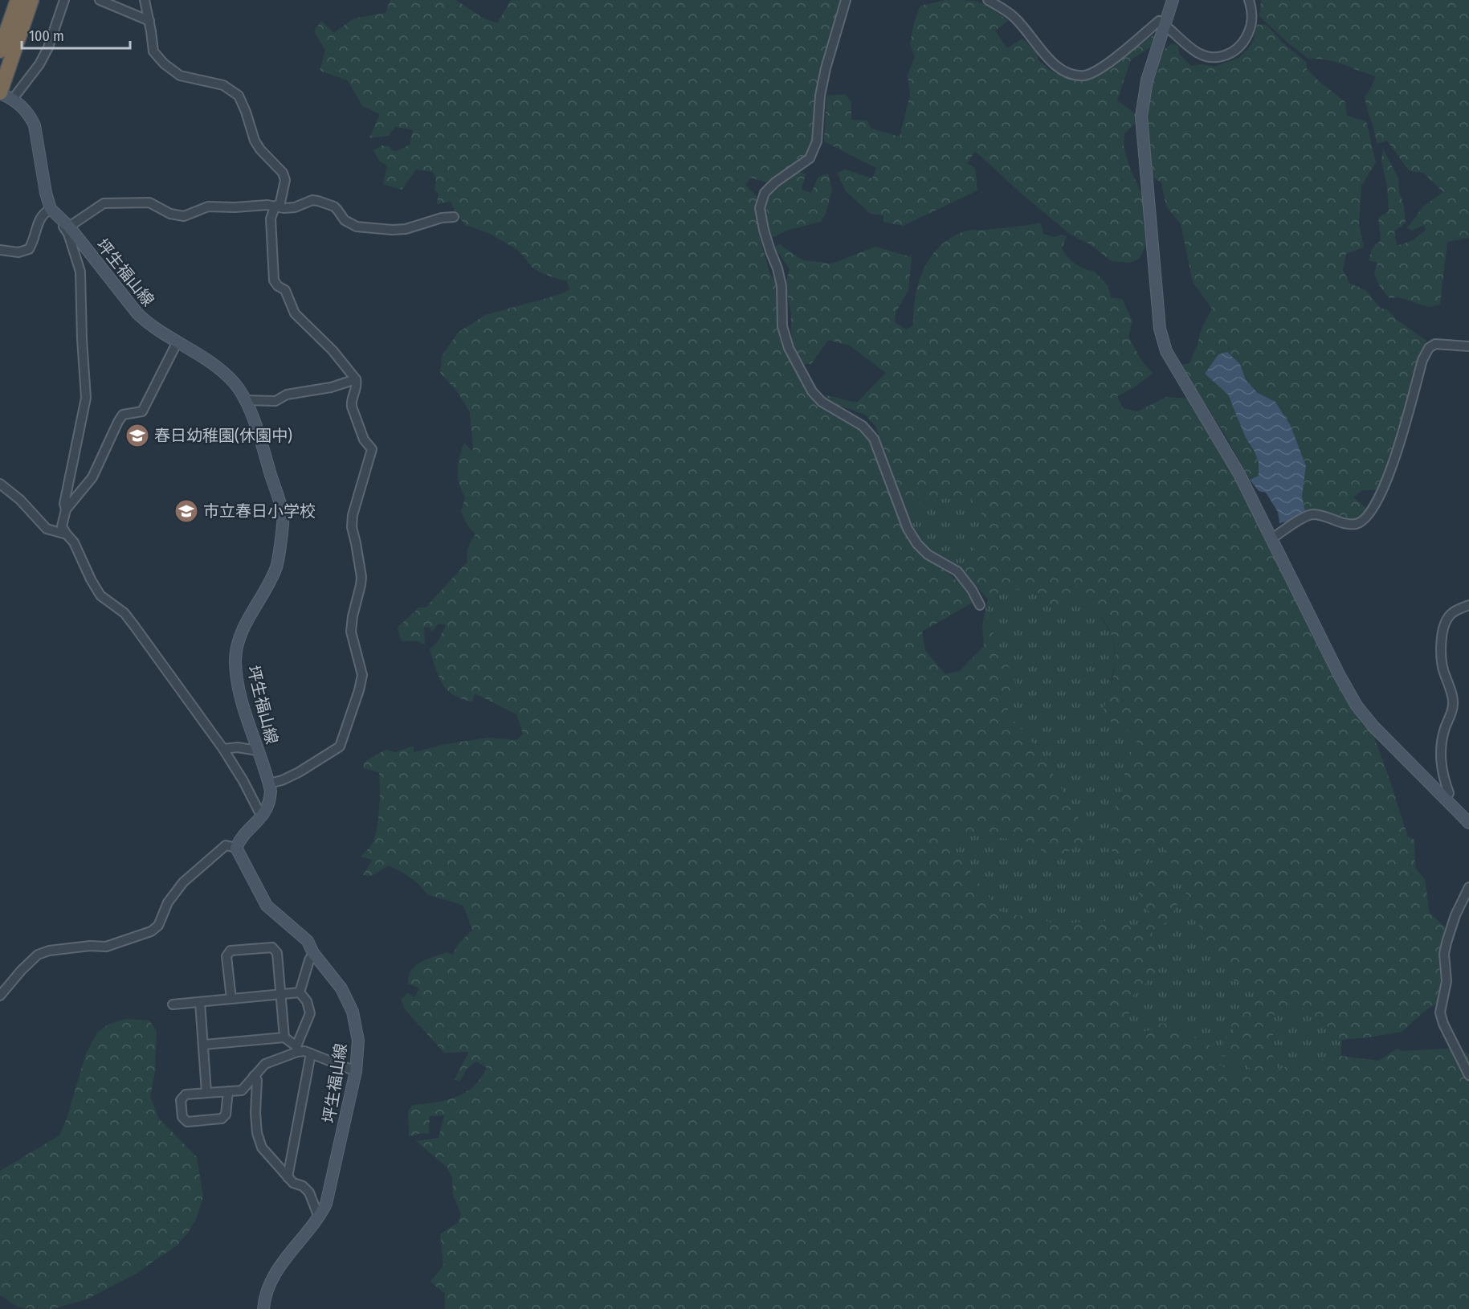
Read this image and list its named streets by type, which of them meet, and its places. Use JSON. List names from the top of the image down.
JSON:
{
  "streets": {
    "main road": ["坪生福山線"]
  },
  "places": {
    "school or university": ["春日幼稚園(休園中)", "市立春日小学校"]
  },
  "scale_bar": "100 m"
}
